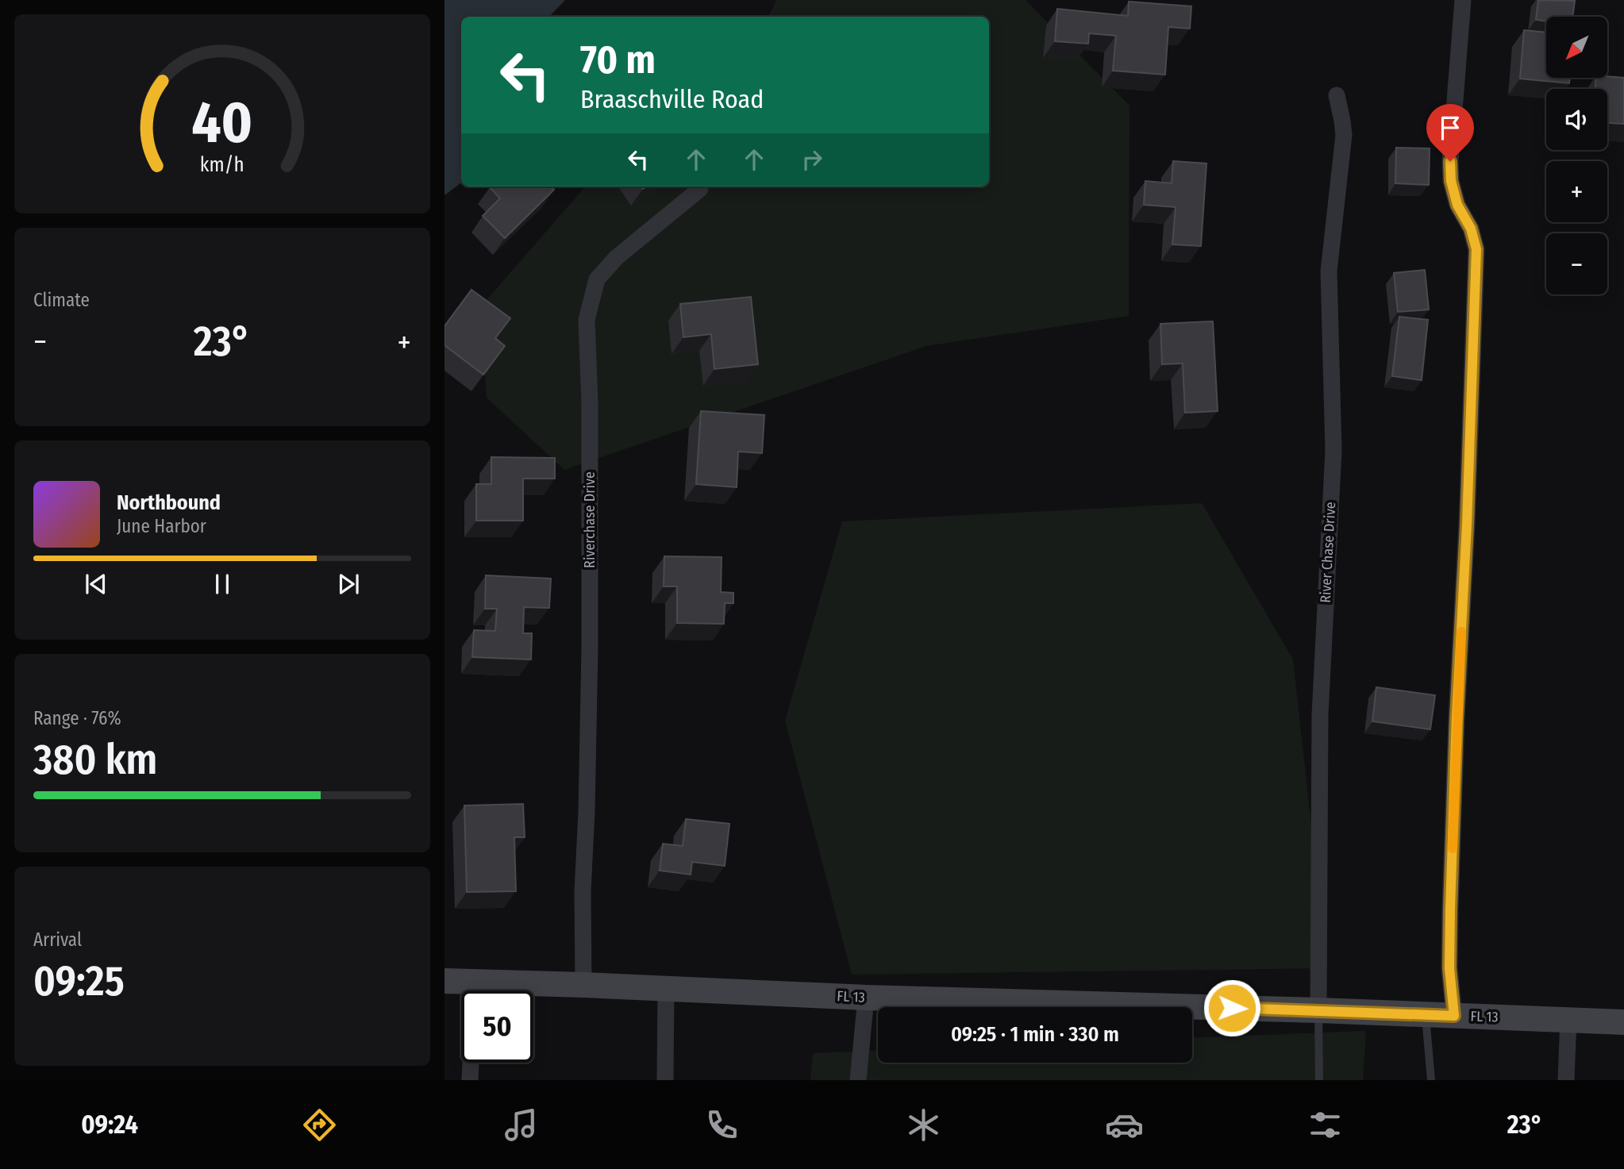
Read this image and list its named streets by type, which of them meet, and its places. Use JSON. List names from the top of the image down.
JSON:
{
  "streets": {
    "main road": ["FL 13"],
    "street": ["Riverchase Drive", "River Chase Drive"]
  },
  "crossings": [
    ["Riverchase Drive", "FL 13"],
    ["River Chase Drive", "FL 13"]
  ],
  "north": "bottom left",
  "page": {
    "map_buttons": ["+", "−"],
    "turn": ["70 m", "Braaschville Road"],
    "tile": [
      "Climate",
      ["Range · 76%", "380 km"],
      ["Arrival", "09:25"]
    ],
    "heat": ["−", "23°", "+"],
    "song": ["Northbound", "June Harbor"],
    "limit": "50",
    "trip": "09:25 · 1 min · 330 m",
    "tabs": ["09:24", "23°"],
    "gauge": ["40", "km/h"]
  }
}
